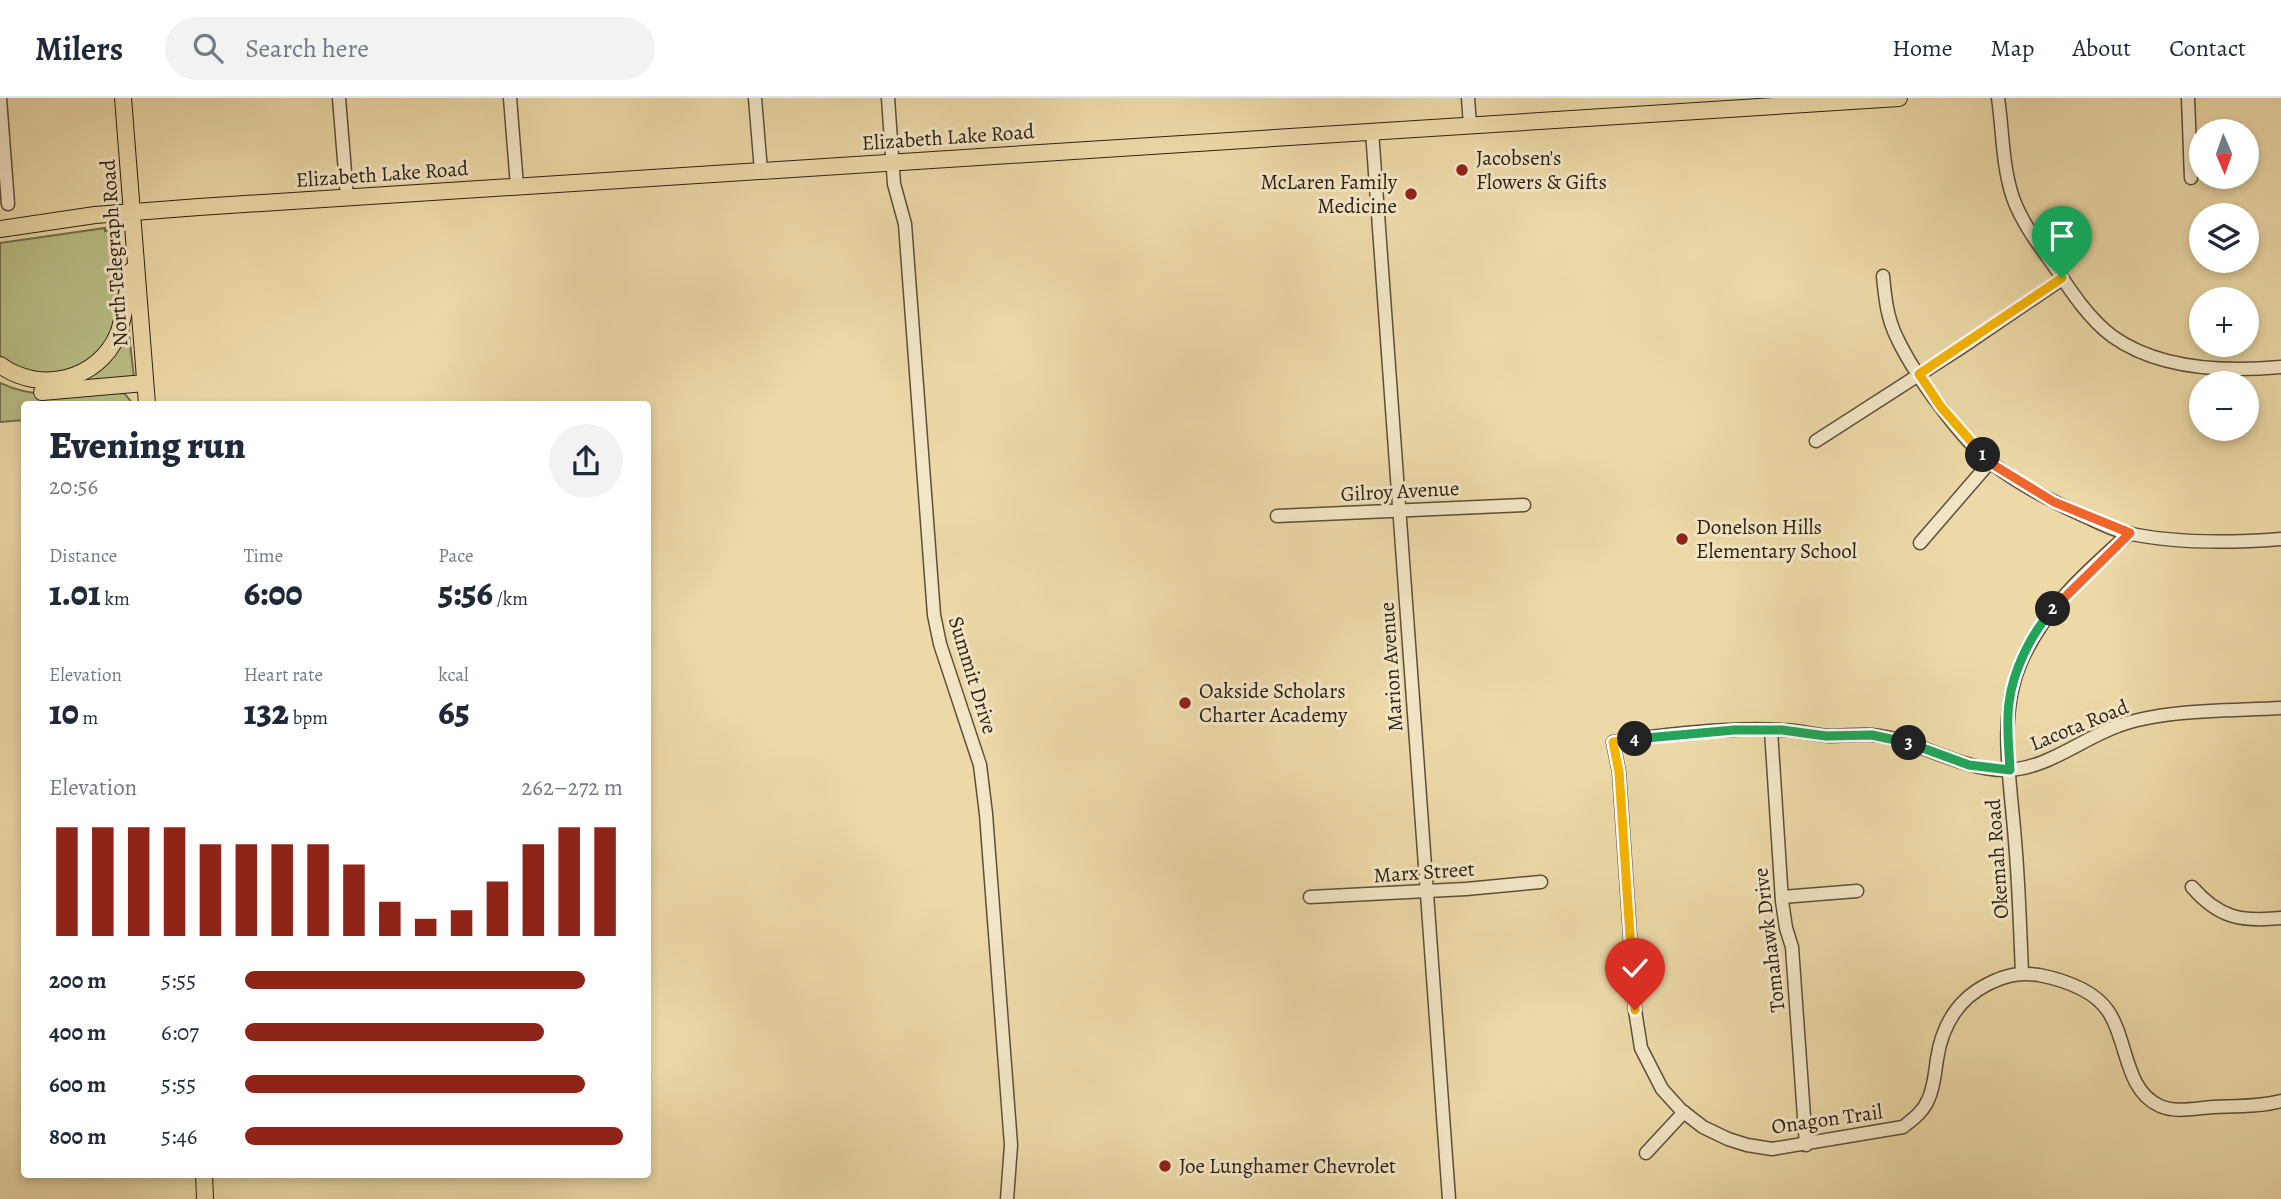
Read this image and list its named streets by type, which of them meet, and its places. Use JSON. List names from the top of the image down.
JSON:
{
  "streets": {
    "main road": ["Elizabeth Lake Road", "North Telegraph Road"],
    "street": [
      "Gilroy Avenue",
      "Marion Avenue",
      "Summit Drive",
      "Lacota Road",
      "Okemah Road",
      "Marx Street",
      "Tomahawk Drive",
      "Onagon Trail"
    ]
  },
  "crossings": [
    ["Elizabeth Lake Road", "North Telegraph Road"],
    ["Elizabeth Lake Road", "Marion Avenue"],
    ["Elizabeth Lake Road", "Summit Drive"],
    ["Gilroy Avenue", "Marion Avenue"],
    ["Marion Avenue", "Marx Street"],
    ["Lacota Road", "Okemah Road"],
    ["Lacota Road", "Tomahawk Drive"],
    ["Lacota Road", "Onagon Trail"],
    ["Okemah Road", "Onagon Trail"],
    ["Tomahawk Drive", "Onagon Trail"]
  ],
  "places": [
    "Jacobsen's Flowers & Gifts",
    "McLaren Family Medicine",
    "Donelson Hills Elementary School",
    "Oakside Scholars Charter Academy",
    "Joe Lunghamer Chevrolet"
  ],
  "north": "bottom",
  "page": {
    "header": "Milers",
    "search": "Search here",
    "nav": [
      "Home",
      "Map",
      "About",
      "Contact"
    ],
    "map_buttons": ["+", "−"],
    "heading": ["Evening run", "20:56"],
    "pins": [
      "1",
      "2",
      "4",
      "3"
    ],
    "stats": [
      ["Distance", "1.01 km"],
      ["Time", "6:00"],
      ["Pace", "5:56 /km"],
      ["Elevation", "10 m"],
      ["Heart rate", "132 bpm"],
      ["kcal", "65"]
    ],
    "chart": ["Elevation", "262–272 m"],
    "list": [
      {
        "name": "200 m",
        "note": "5:55"
      },
      {
        "name": "400 m",
        "note": "6:07"
      },
      {
        "name": "600 m",
        "note": "5:55"
      },
      {
        "name": "800 m",
        "note": "5:46"
      }
    ]
  }
}
